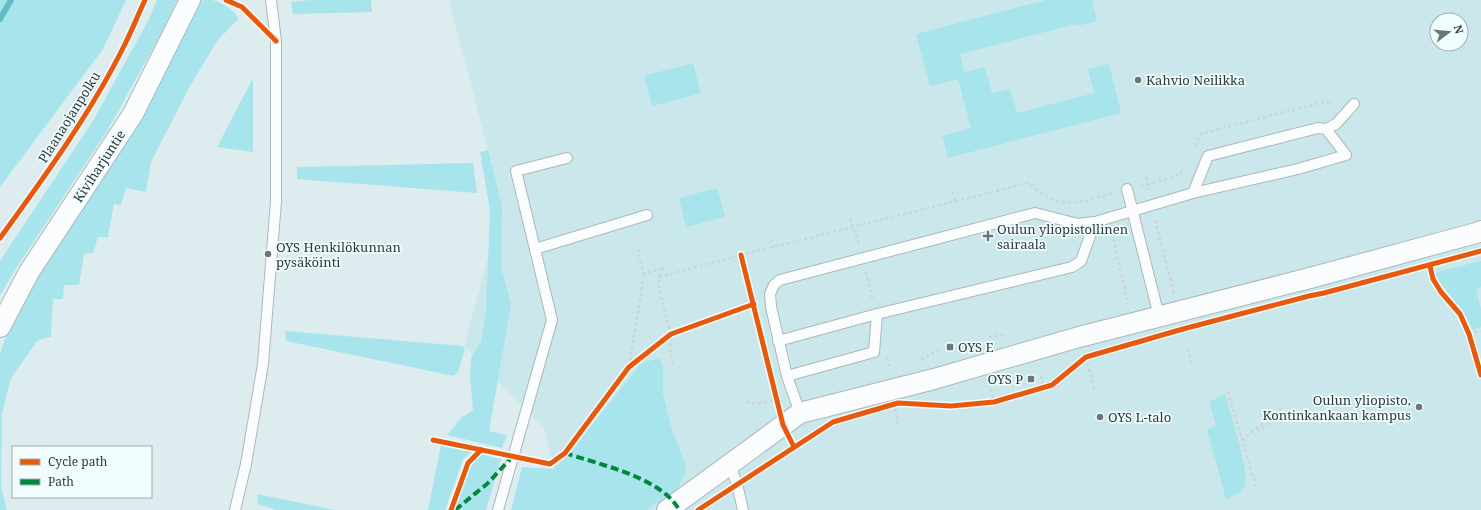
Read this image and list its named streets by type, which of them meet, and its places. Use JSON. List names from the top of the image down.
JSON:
{
  "streets": {
    "street": ["Kiviharjuntie"],
    "cycle path": ["Plaanaojanpolku"]
  },
  "places": {
    "other": [
      "Kahvio Neilikka",
      "OYS Henkilökunnan pysäköinti",
      "Oulun yliopisto, Kontinkankaan kampus",
      "OYS L-talo"
    ],
    "health": ["Oulun yliopistollinen sairaala"],
    "transit": ["OYS E", "OYS P"]
  },
  "legend": ["Cycle path", "Path"],
  "north": "right"
}
